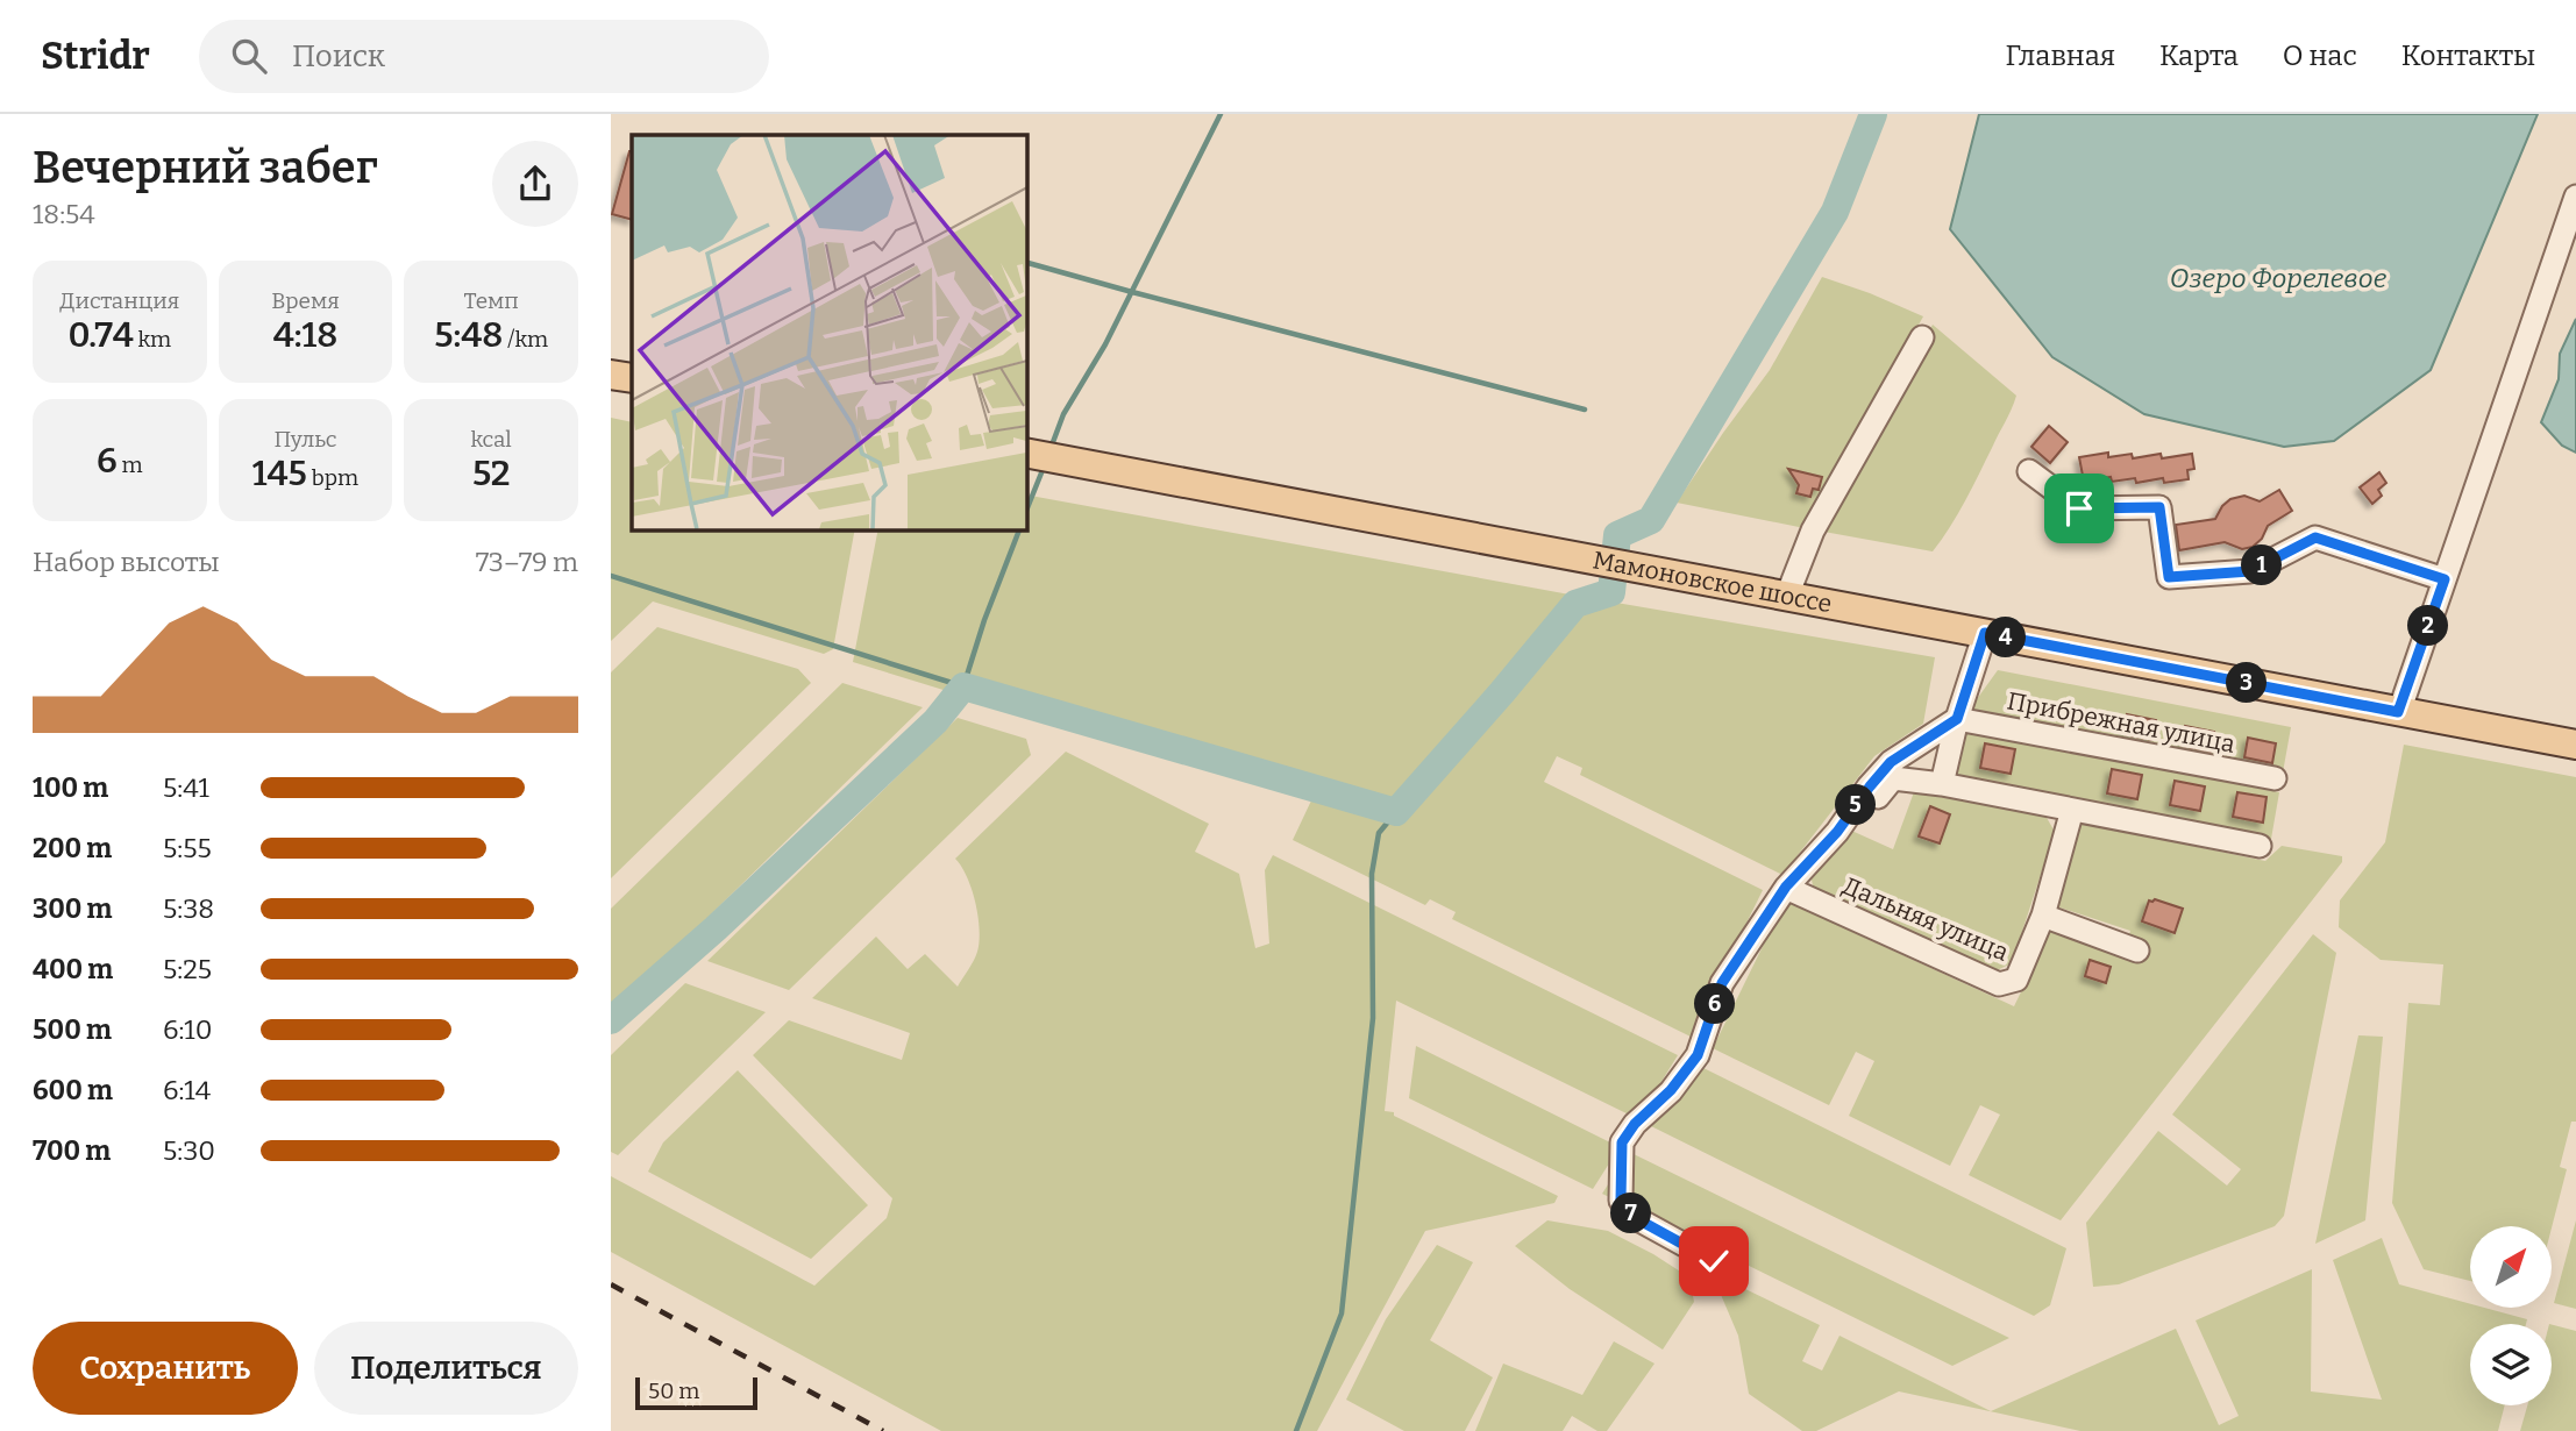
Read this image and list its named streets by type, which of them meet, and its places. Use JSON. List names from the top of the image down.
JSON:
{
  "streets": {
    "main road": ["Мамоновское шоссе"],
    "street": ["Прибрежная улица", "Дальняя улица"]
  },
  "water": ["Озеро Форелевое"],
  "scale_bar": "50 m",
  "north": "top right",
  "page": {
    "header": "Stridr",
    "search": "Поиск",
    "nav": [
      "Главная",
      "Карта",
      "О нас",
      "Контакты"
    ],
    "heading": ["Вечерний забег", "18:54"],
    "stats": [
      ["Дистанция", "0.74 km"],
      ["Время", "4:18"],
      ["Темп", "5:48 /km"],
      ["6 m"],
      ["Пульс", "145 bpm"],
      ["kcal", "52"]
    ],
    "chart": ["Набор высоты", "73–79 m"],
    "pins": [
      "1",
      "2",
      "4",
      "3",
      "5",
      "6",
      "7"
    ],
    "list": [
      {
        "name": "100 m",
        "note": "5:41"
      },
      {
        "name": "200 m",
        "note": "5:55"
      },
      {
        "name": "300 m",
        "note": "5:38"
      },
      {
        "name": "400 m",
        "note": "5:25"
      },
      {
        "name": "500 m",
        "note": "6:10"
      },
      {
        "name": "600 m",
        "note": "6:14"
      },
      {
        "name": "700 m",
        "note": "5:30"
      }
    ],
    "buttons": ["Сохранить", "Поделиться"],
    "scale": "50 m"
  }
}
